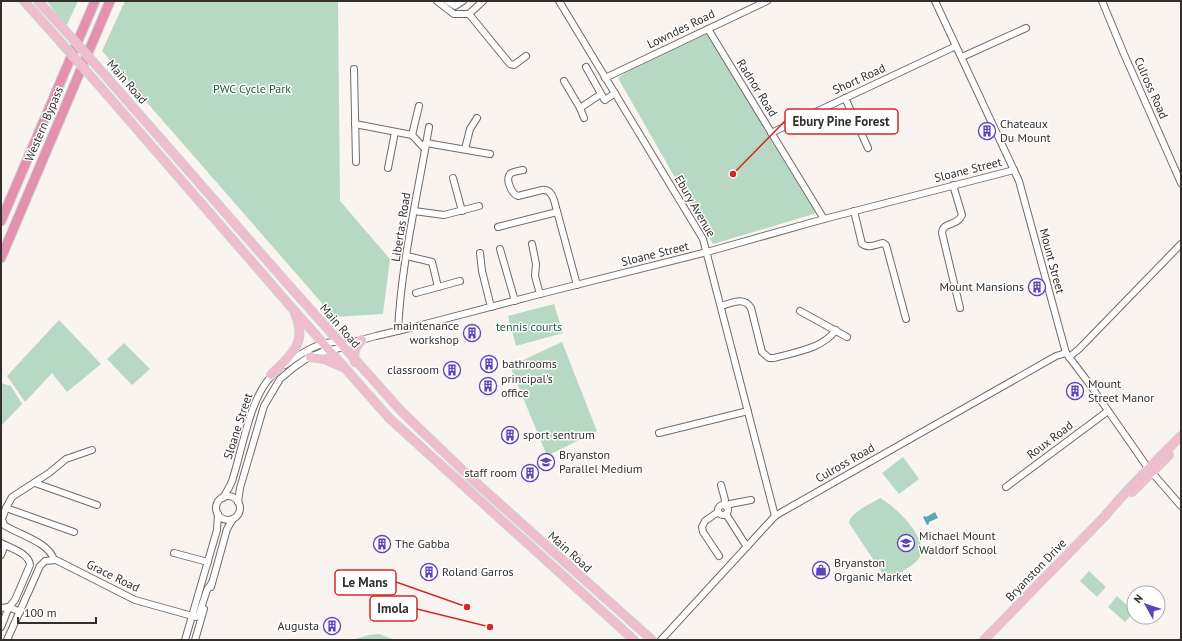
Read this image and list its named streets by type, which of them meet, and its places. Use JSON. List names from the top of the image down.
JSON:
{
  "streets": {
    "highway": ["Western Bypass"],
    "main road": ["Main Road", "Bryanston Drive"],
    "street": [
      "Lowndes Road",
      "Short Road",
      "Radnor Road",
      "Culross Road",
      "Sloane Street",
      "Ebury Avenue",
      "Libertas Road",
      "Mount Street",
      "Roux Road",
      "Grace Road"
    ]
  },
  "crossings": [
    ["Lowndes Road", "Radnor Road"],
    ["Lowndes Road", "Ebury Avenue"],
    ["Short Road", "Radnor Road"],
    ["Short Road", "Mount Street"],
    ["Main Road", "Culross Road"],
    ["Main Road", "Sloane Street"],
    ["Radnor Road", "Sloane Street"],
    ["Culross Road", "Ebury Avenue"],
    ["Culross Road", "Mount Street"],
    ["Sloane Street", "Ebury Avenue"],
    ["Sloane Street", "Libertas Road"],
    ["Sloane Street", "Mount Street"],
    ["Mount Street", "Roux Road"],
    ["Mount Street", "Bryanston Drive"]
  ],
  "parks": ["PWC Cycle Park", "tennis courts"],
  "places": {
    "building": [
      "Chateaux Du Mount",
      "Mount Mansions",
      "maintenance workshop",
      "bathrooms",
      "classroom",
      "principal's office",
      "Mount Street Manor",
      "sport sentrum",
      "staff room",
      "The Gabba",
      "Roland Garros",
      "Augusta"
    ],
    "other": ["Ebury Pine Forest", "Le Mans", "Imola"],
    "school or university": ["Bryanston Parallel Medium", "Michael Mount Waldorf School"],
    "shop": ["Bryanston Organic Market"]
  },
  "scale_bar": "100 m",
  "north": "top left"
}
